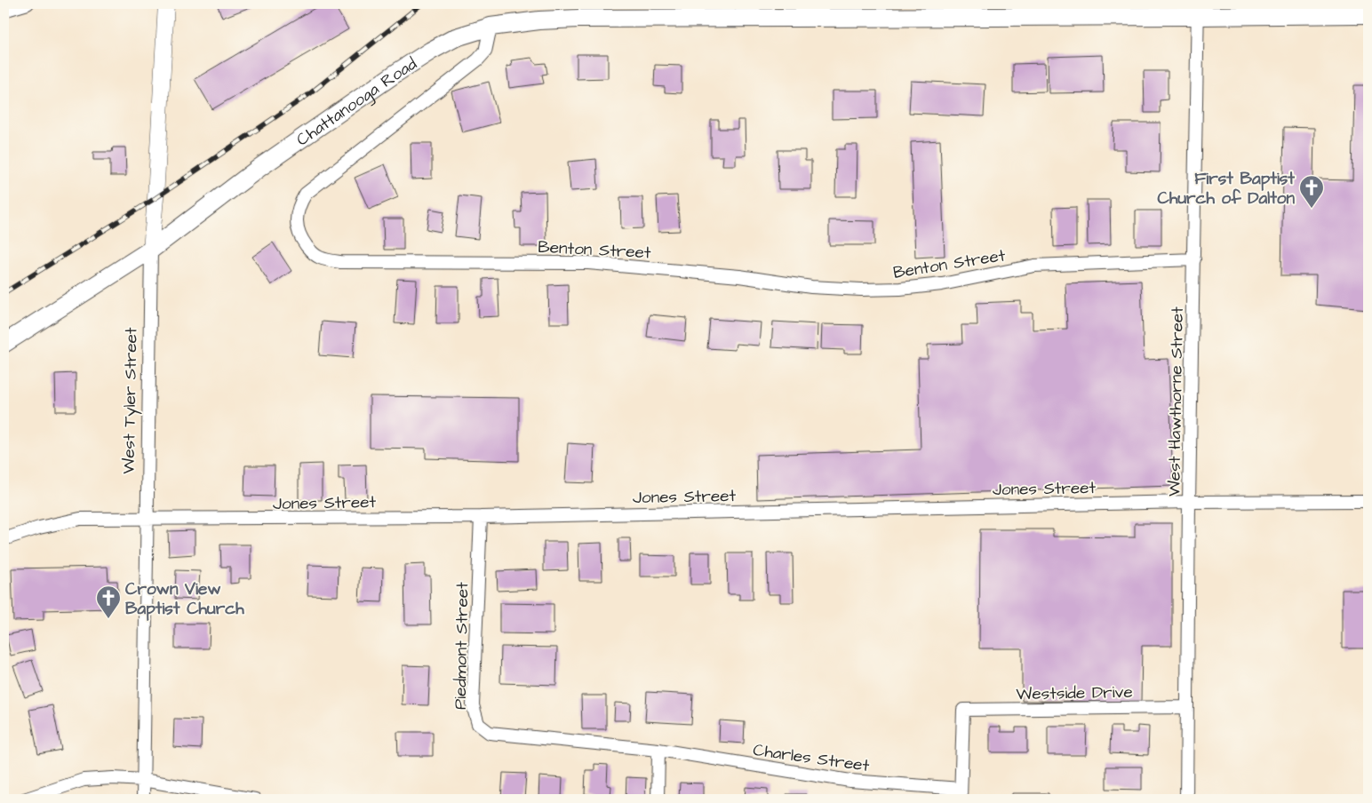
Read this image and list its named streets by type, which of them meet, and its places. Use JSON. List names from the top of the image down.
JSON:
{
  "streets": {
    "main road": ["Chattanooga Road"],
    "street": [
      "Benton Street",
      "West Tyler Street",
      "West Hawthorne Street",
      "Jones Street",
      "Piedmont Street",
      "Westside Drive",
      "Charles Street"
    ]
  },
  "crossings": [
    ["Chattanooga Road", "Benton Street"],
    ["Chattanooga Road", "West Tyler Street"],
    ["Chattanooga Road", "West Hawthorne Street"],
    ["Benton Street", "West Hawthorne Street"],
    ["West Tyler Street", "Jones Street"],
    ["West Hawthorne Street", "Jones Street"],
    ["West Hawthorne Street", "Westside Drive"],
    ["Jones Street", "Piedmont Street"],
    ["Piedmont Street", "Charles Street"],
    ["Westside Drive", "Charles Street"]
  ],
  "places": {
    "church": ["First Baptist Church of Dalton", "Crown View Baptist Church"]
  }
}
